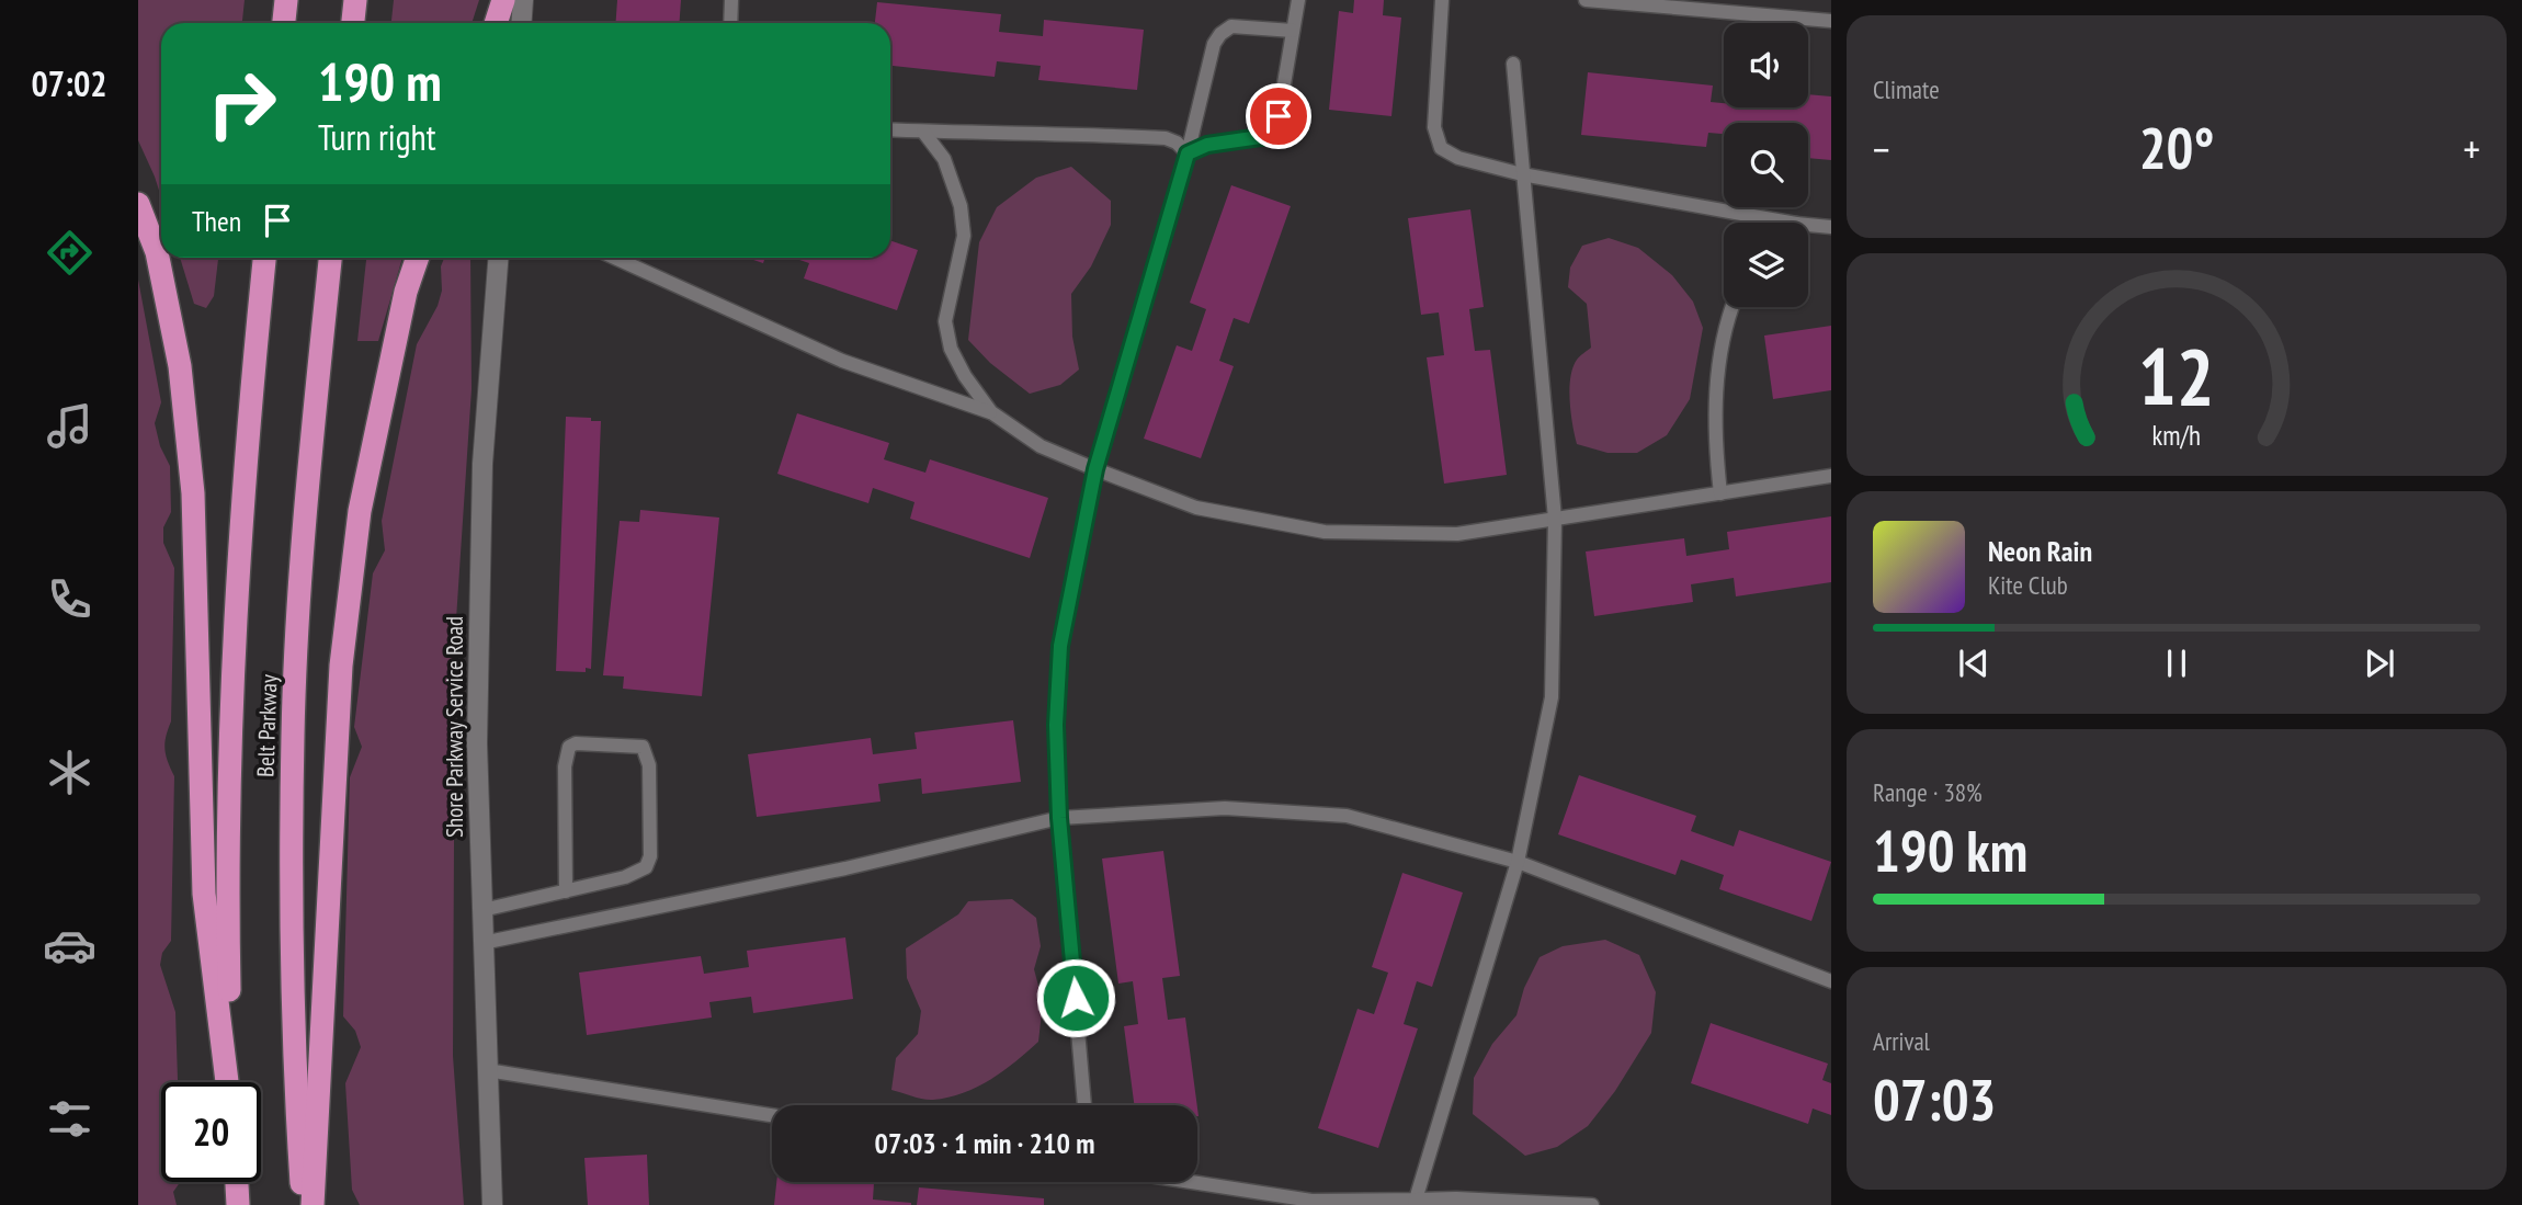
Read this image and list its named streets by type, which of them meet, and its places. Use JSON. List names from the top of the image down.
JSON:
{
  "streets": {
    "highway": ["Belt Parkway"],
    "street": ["Shore Parkway Service Road"]
  },
  "page": {
    "tabs": "07:02",
    "tile": [
      "Climate",
      ["Range · 38%", "190 km"],
      ["Arrival", "07:03"]
    ],
    "turn": ["190 m", "Turn right"],
    "heat": ["−", "20°", "+"],
    "then": "Then",
    "song": ["Neon Rain", "Kite Club"],
    "limit": "20",
    "trip": "07:03 · 1 min · 210 m",
    "gauge": ["12", "km/h"]
  }
}
